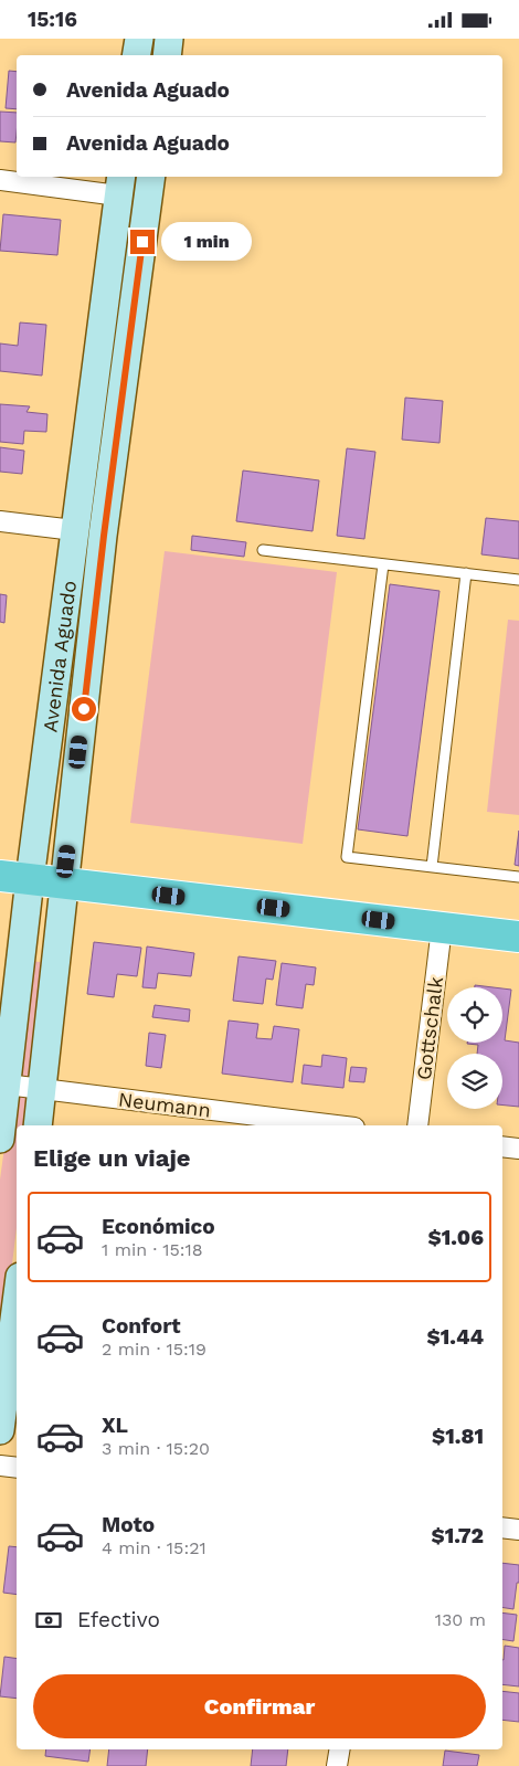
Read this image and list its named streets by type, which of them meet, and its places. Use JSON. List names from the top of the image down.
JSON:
{
  "streets": {
    "main road": ["Avenida Aguado"],
    "street": ["Gottschalk", "Neumann"]
  },
  "crossings": [
    ["Avenida Aguado", "Neumann"]
  ],
  "page": {
    "status": "15:16",
    "banner": ["Avenida Aguado", "Avenida Aguado"],
    "bubble": "1 min",
    "heading": "Elige un viaje",
    "list": [
      {
        "name": "Económico",
        "note": "1 min · 15:18",
        "value": "$1.06"
      },
      {
        "name": "Confort",
        "note": "2 min · 15:19",
        "value": "$1.44"
      },
      {
        "name": "XL",
        "note": "3 min · 15:20",
        "value": "$1.81"
      },
      {
        "name": "Moto",
        "note": "4 min · 15:21",
        "value": "$1.72"
      }
    ],
    "pay": ["Efectivo", "130 m"],
    "buttons": "Confirmar"
  }
}
